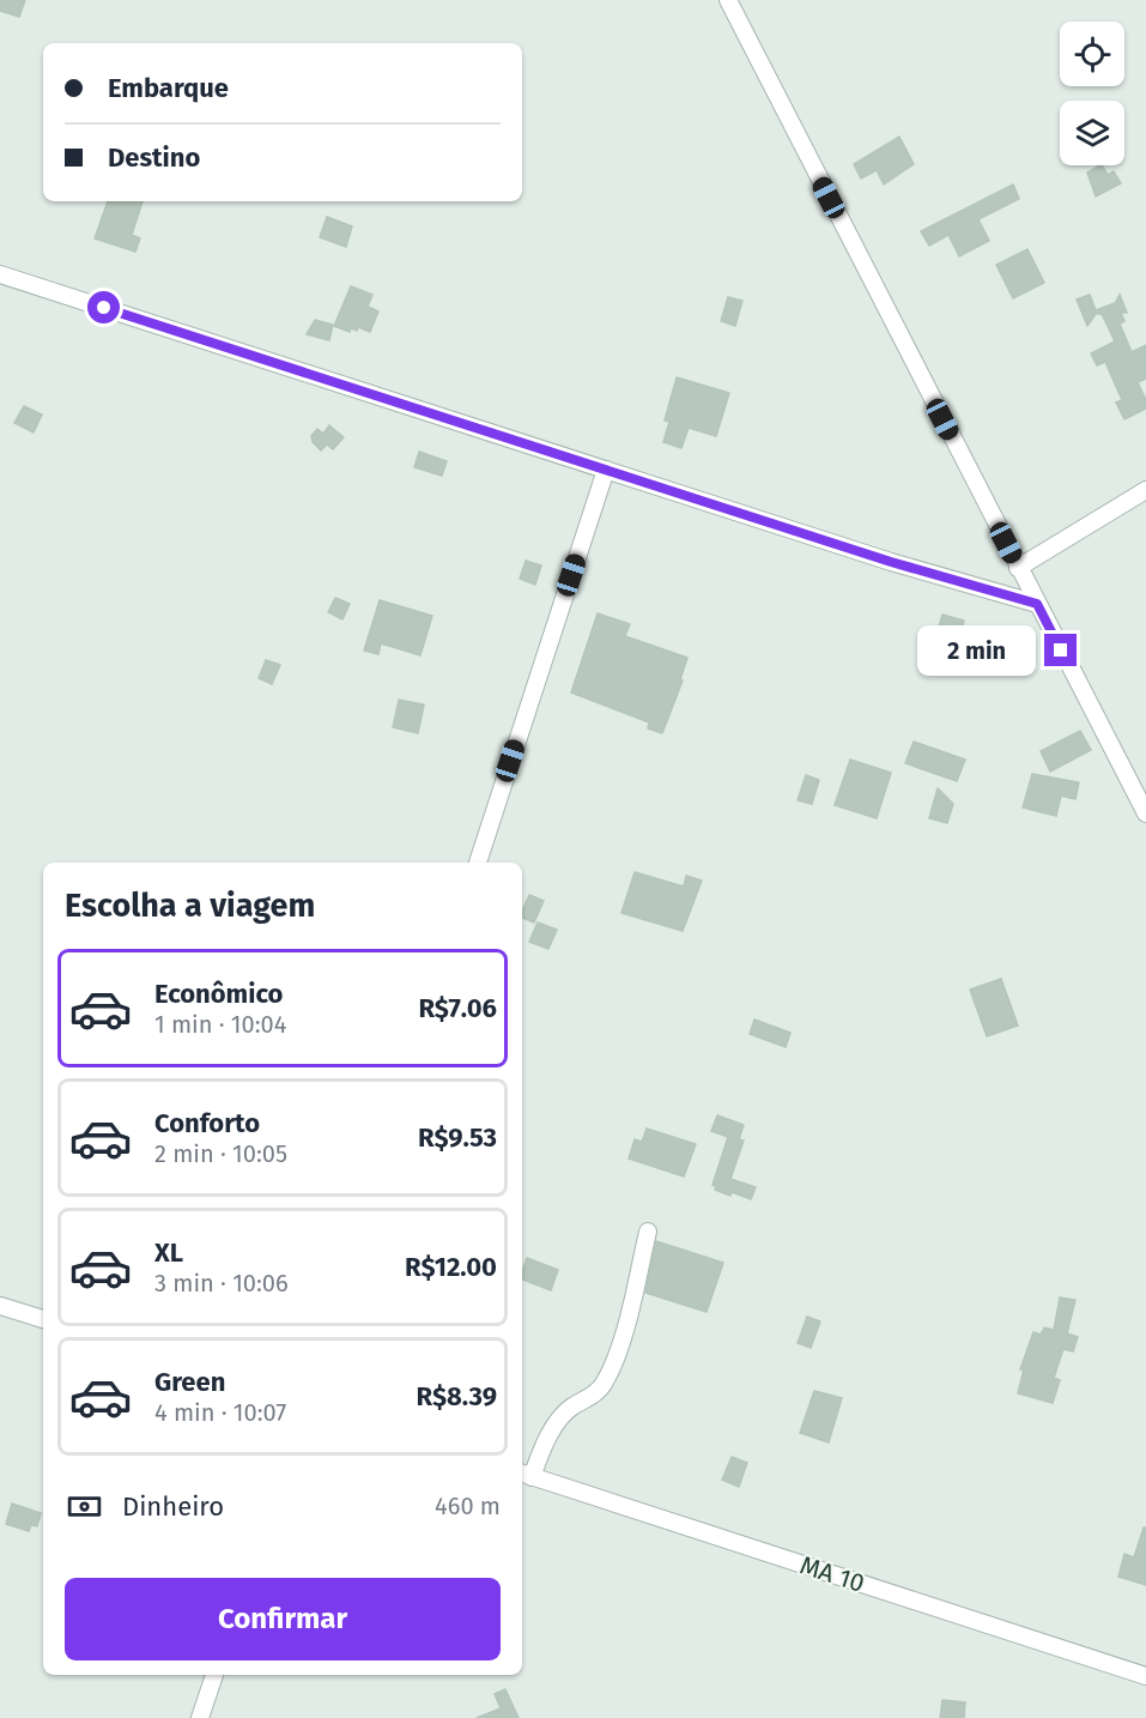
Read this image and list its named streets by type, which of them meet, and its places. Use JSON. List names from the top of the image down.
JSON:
{
  "streets": {
    "street": ["MA 10"]
  },
  "page": {
    "banner": ["Embarque", "Destino"],
    "bubble": "2 min",
    "heading": "Escolha a viagem",
    "list": [
      {
        "name": "Econômico",
        "note": "1 min · 10:04",
        "value": "R$7.06"
      },
      {
        "name": "Conforto",
        "note": "2 min · 10:05",
        "value": "R$9.53"
      },
      {
        "name": "XL",
        "note": "3 min · 10:06",
        "value": "R$12.00"
      },
      {
        "name": "Green",
        "note": "4 min · 10:07",
        "value": "R$8.39"
      }
    ],
    "pay": ["Dinheiro", "460 m"],
    "buttons": "Confirmar"
  }
}
